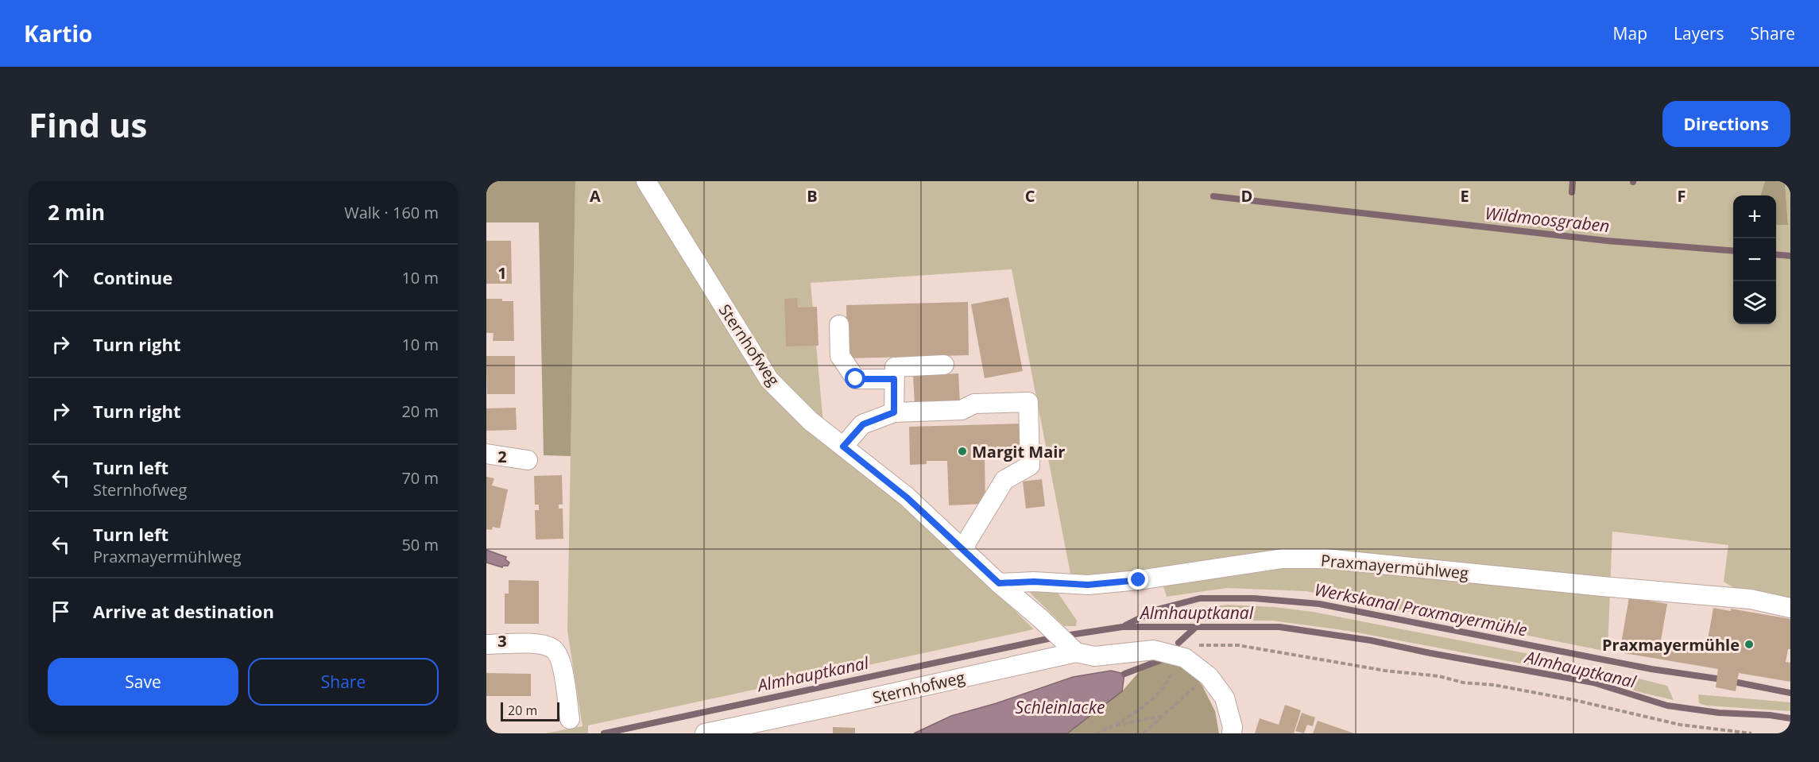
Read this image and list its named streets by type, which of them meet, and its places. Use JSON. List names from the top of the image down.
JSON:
{
  "streets": {
    "street": ["Sternhofweg", "Praxmayermühlweg"]
  },
  "crossings": [
    ["Sternhofweg", "Praxmayermühlweg"]
  ],
  "water": [
    "Wildmoosgraben",
    "Werkskanal Praxmayermühle",
    "Almhauptkanal",
    "Schleinlacke"
  ],
  "places": ["Margit Mair", "Praxmayermühle"],
  "scale_bar": "20 m",
  "page": {
    "header": "Kartio",
    "nav": ["Map", "Layers", "Share"],
    "buttons": [
      "Directions",
      ["Save", "Share"]
    ],
    "title": "Find us",
    "heading": ["2 min", "Walk · 160 m"],
    "map_buttons": ["+", "−"],
    "list": [
      ["Continue", "10 m"],
      ["Turn right", "10 m"],
      ["Turn right", "20 m"],
      ["Turn left", "Sternhofweg", "70 m"],
      ["Turn left", "Praxmayermühlweg", "50 m"],
      "Arrive at destination"
    ],
    "scale": "20 m"
  },
  "grid": {
    "columns": [
      "A",
      "B",
      "C",
      "D",
      "E",
      "F"
    ],
    "rows": ["1", "2", "3"]
  }
}
